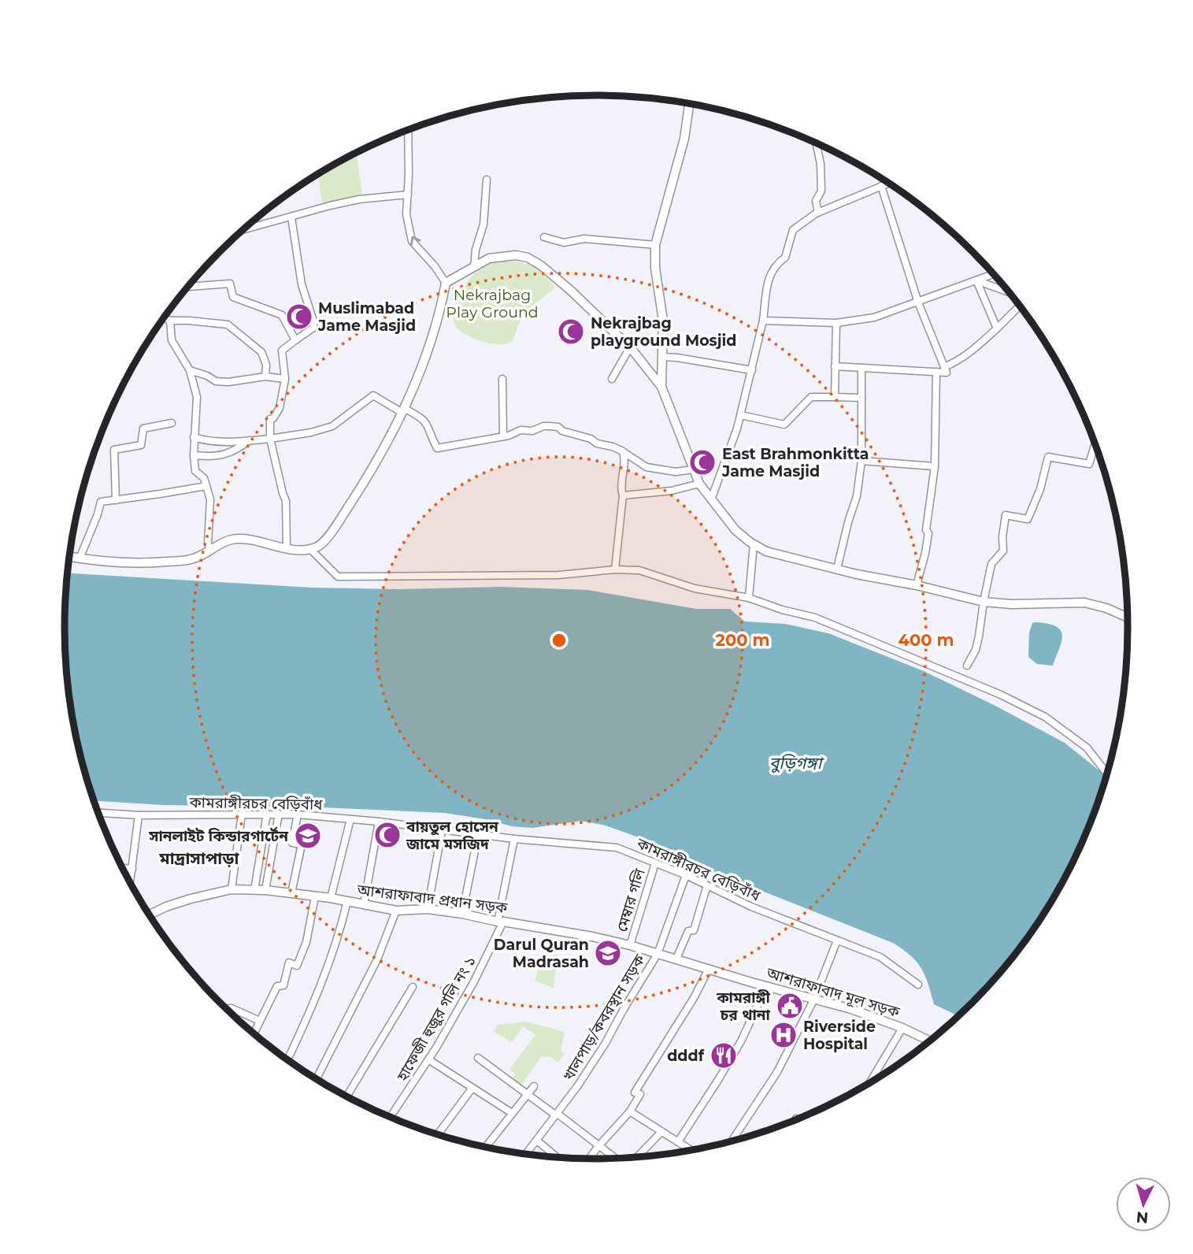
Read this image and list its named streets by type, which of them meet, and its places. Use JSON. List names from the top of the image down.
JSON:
{
  "streets": {
    "street": [
      "কামরাঙ্গীরচর বেড়িবাঁধ",
      "আশরাফাবাদ প্রধান সড়ক",
      "মেম্বার গলি",
      "আশরাফাবাদ মূল সড়ক",
      "খালপাড়/কবরস্থান সড়ক",
      "হাফেজী হুজুর গলি নং ১"
    ]
  },
  "crossings": [
    ["কামরাঙ্গীরচর বেড়িবাঁধ", "মেম্বার গলি"],
    ["কামরাঙ্গীরচর বেড়িবাঁধ", "খালপাড়/কবরস্থান সড়ক"],
    ["কামরাঙ্গীরচর বেড়িবাঁধ", "হাফেজী হুজুর গলি নং ১"],
    ["আশরাফাবাদ প্রধান সড়ক", "মেম্বার গলি"],
    ["আশরাফাবাদ প্রধান সড়ক", "আশরাফাবাদ মূল সড়ক"],
    ["আশরাফাবাদ প্রধান সড়ক", "খালপাড়/কবরস্থান সড়ক"],
    ["আশরাফাবাদ প্রধান সড়ক", "হাফেজী হুজুর গলি নং ১"]
  ],
  "districts": ["মাদ্রাসাপাড়া"],
  "water": ["বুড়িগঙ্গা"],
  "parks": ["Nekrajbag Play Ground"],
  "places": {
    "mosque": [
      "Muslimabad Jame Masjid",
      "Nekrajbag playground Mosjid",
      "East Brahmonkitta Jame Masjid",
      "বায়তুল হোসেন জামে মসজিদ"
    ],
    "school or university": ["সানলাইট কিন্ডারগার্টেন", "Darul Quran Madrasah"],
    "public building": ["কামরাঙ্গী চর থানা"],
    "hospital": ["Riverside Hospital"],
    "restaurant": ["dddf"]
  },
  "north": "bottom",
  "rings": ["200 m", "400 m"]
}
